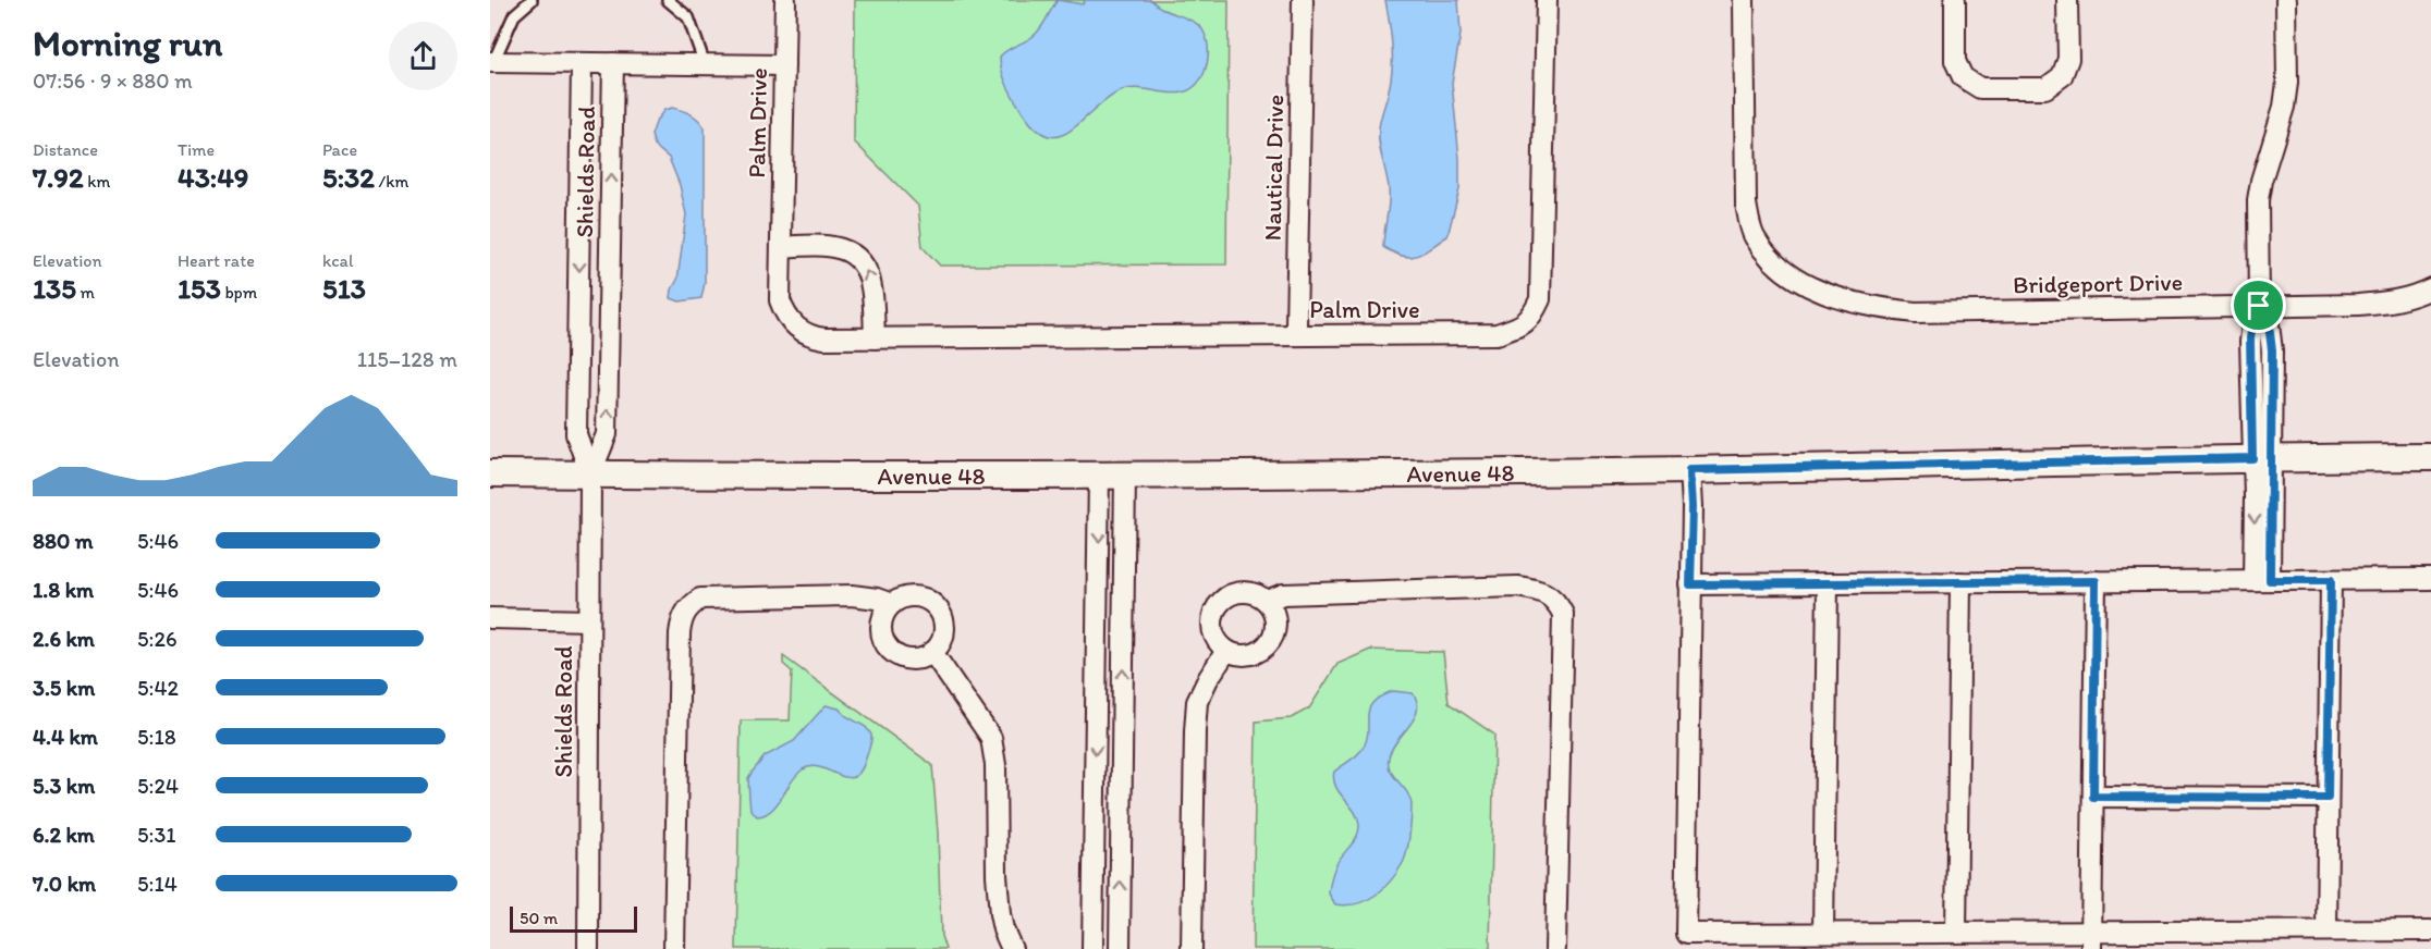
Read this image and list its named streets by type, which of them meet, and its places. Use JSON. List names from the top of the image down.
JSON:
{
  "streets": {
    "main road": ["Avenue 48"],
    "street": [
      "Palm Drive",
      "Nautical Drive",
      "Shields Road",
      "Bridgeport Drive"
    ]
  },
  "crossings": [
    ["Palm Drive", "Nautical Drive"],
    ["Shields Road", "Avenue 48"]
  ],
  "scale_bar": "50 m",
  "page": {
    "heading": ["Morning run", "07:56 · 9 × 880 m"],
    "stats": [
      ["Distance", "7.92 km"],
      ["Time", "43:49"],
      ["Pace", "5:32 /km"],
      ["Elevation", "135 m"],
      ["Heart rate", "153 bpm"],
      ["kcal", "513"]
    ],
    "chart": ["Elevation", "115–128 m"],
    "list": [
      {
        "name": "880 m",
        "note": "5:46"
      },
      {
        "name": "1.8 km",
        "note": "5:46"
      },
      {
        "name": "2.6 km",
        "note": "5:26"
      },
      {
        "name": "3.5 km",
        "note": "5:42"
      },
      {
        "name": "4.4 km",
        "note": "5:18"
      },
      {
        "name": "5.3 km",
        "note": "5:24"
      },
      {
        "name": "6.2 km",
        "note": "5:31"
      },
      {
        "name": "7.0 km",
        "note": "5:14"
      }
    ],
    "scale": "50 m"
  }
}
